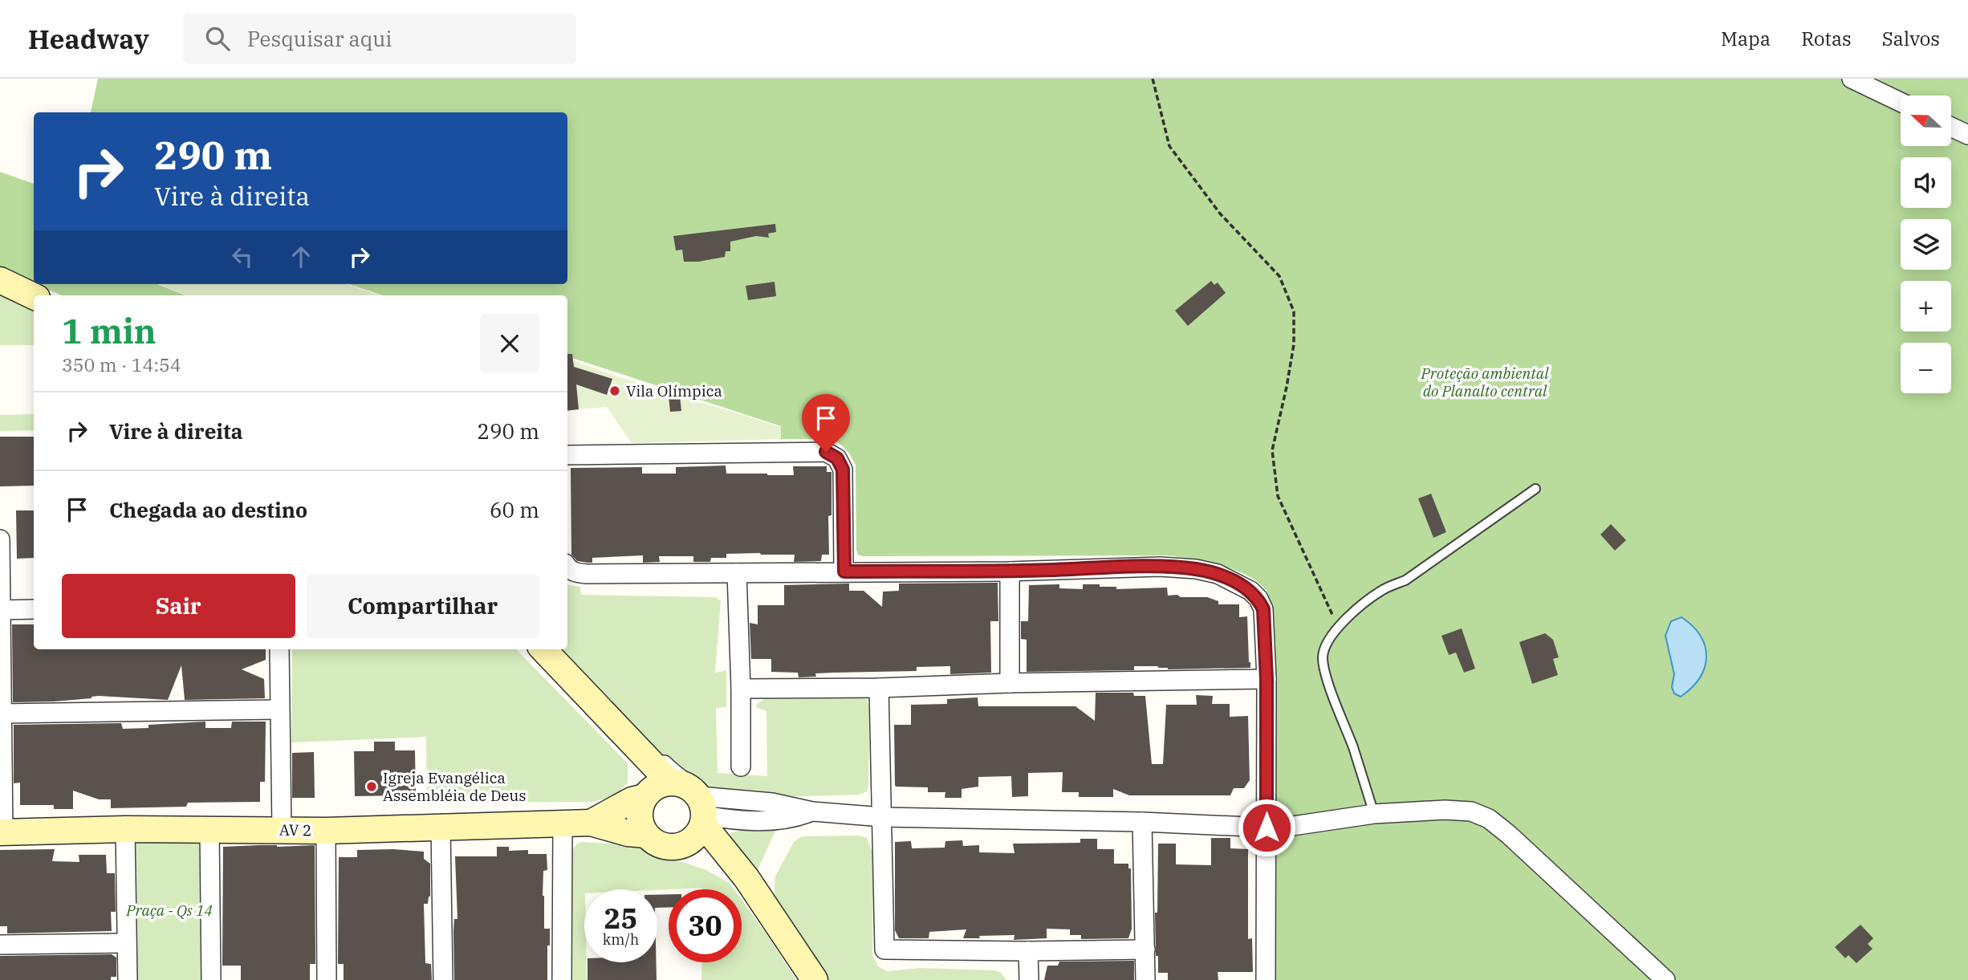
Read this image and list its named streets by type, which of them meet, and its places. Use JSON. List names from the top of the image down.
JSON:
{
  "streets": {
    "street": ["AV 2"]
  },
  "parks": ["Proteção ambiental do Planalto central", "Praça - Qs 14"],
  "places": ["Vila Olímpica", "Igreja Evangélica Assembléia de Deus"],
  "north": "left",
  "page": {
    "header": "Headway",
    "search": "Pesquisar aqui",
    "nav": ["Mapa", "Rotas", "Salvos"],
    "map_buttons": ["+", "−"],
    "turn": ["290 m", "Vire à direita"],
    "heading": ["1 min", "350 m · 14:54"],
    "list": [
      {
        "name": "Vire à direita",
        "value": "290 m"
      },
      {
        "name": "Chegada ao destino",
        "value": "60 m"
      }
    ],
    "buttons": ["Sair", "Compartilhar"],
    "speed": "25 km/h",
    "limit": "30"
  }
}
